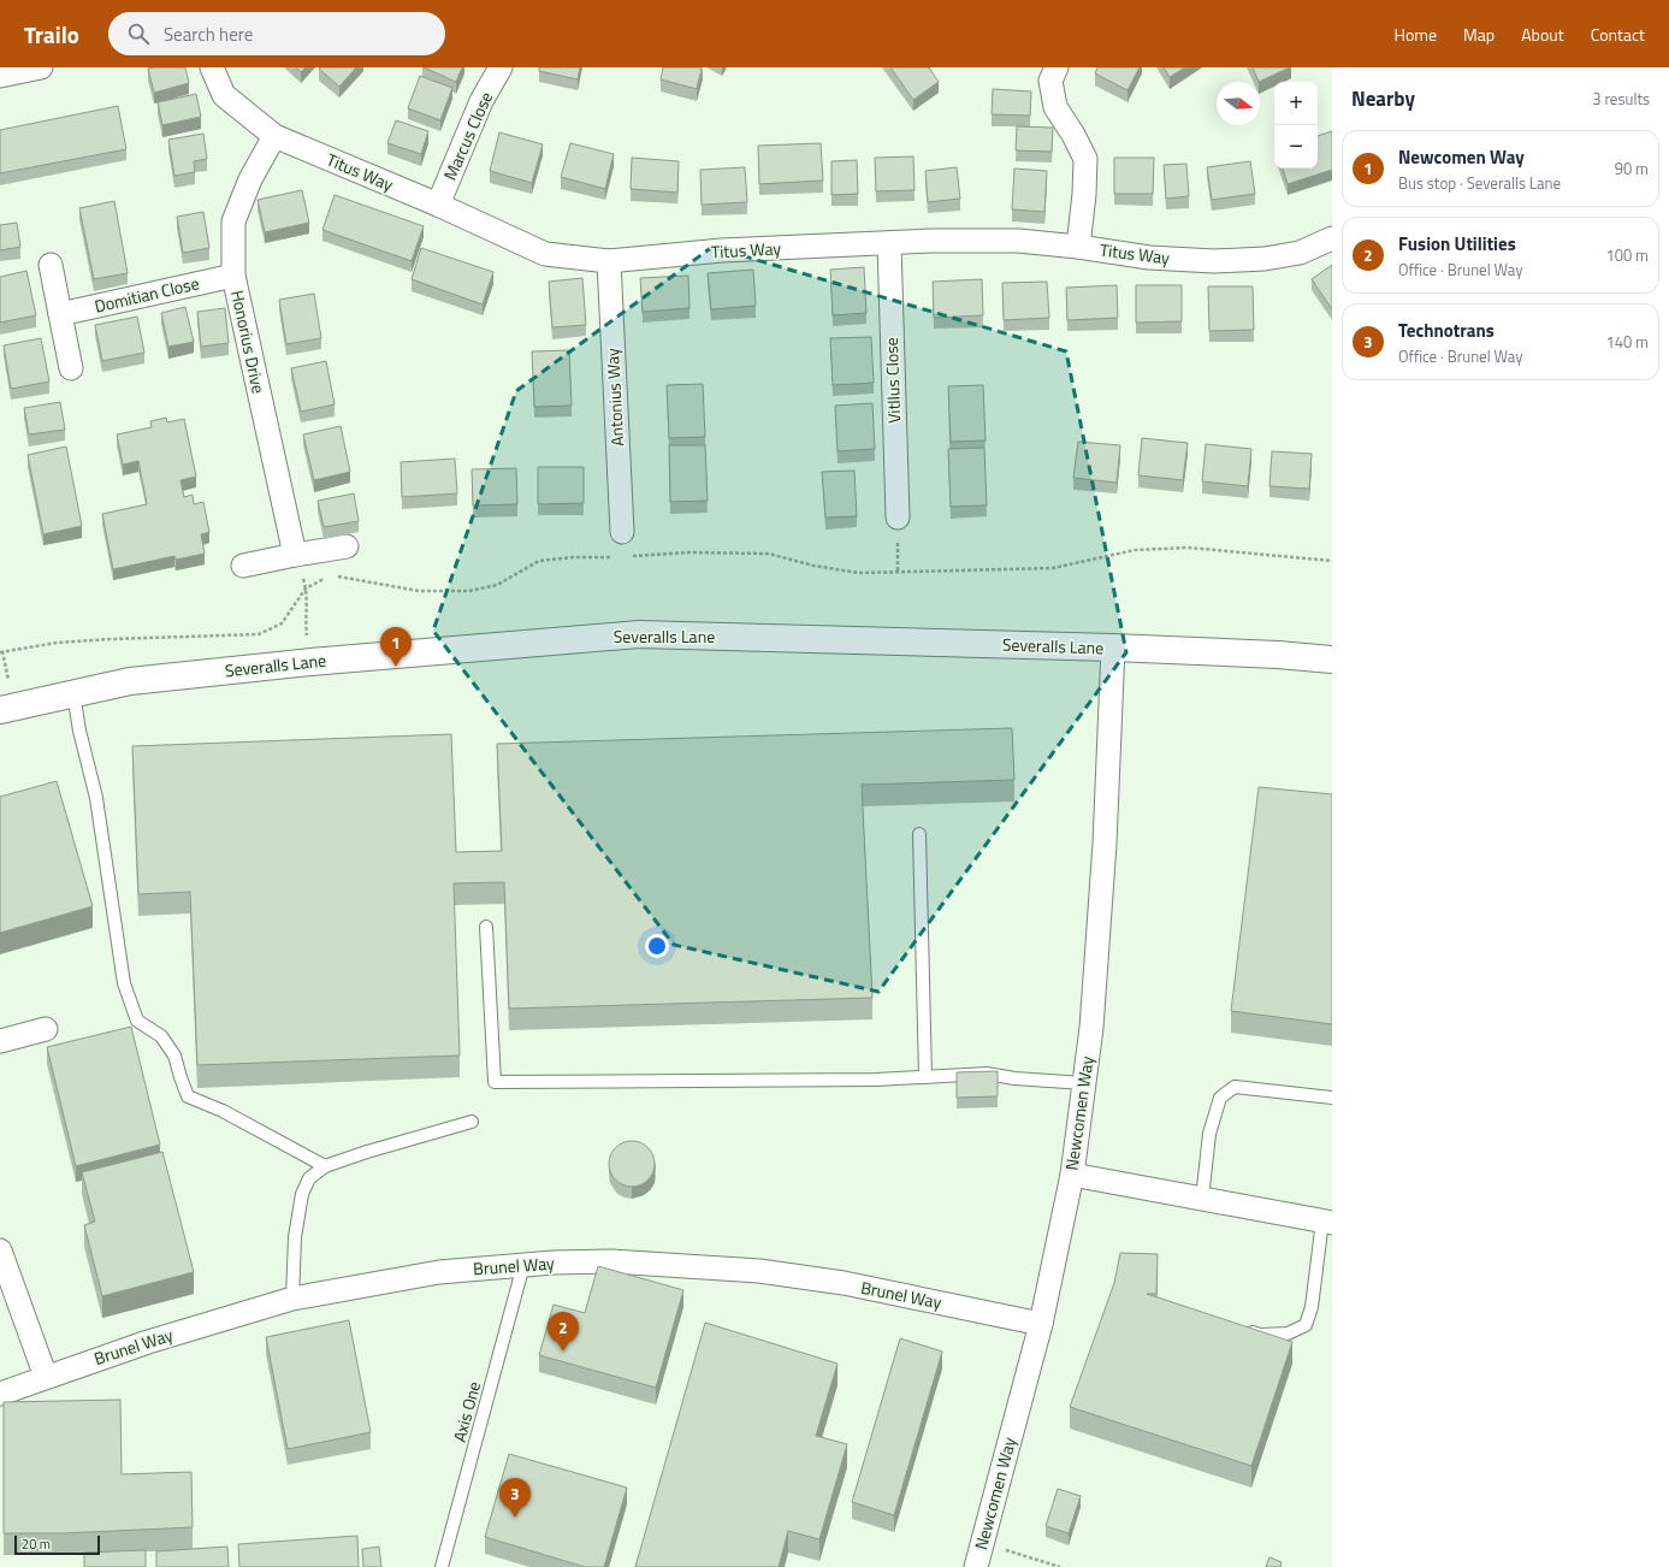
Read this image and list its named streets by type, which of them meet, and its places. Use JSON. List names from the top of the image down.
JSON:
{
  "streets": {
    "street": [
      "Marcus Close",
      "Titus Way",
      "Domitian Close",
      "Honorius Drive",
      "Vitllus Close",
      "Antonius Way",
      "Severalls Lane",
      "Newcomen Way",
      "Brunel Way"
    ],
    "lane": ["Axis One"]
  },
  "crossings": [
    ["Marcus Close", "Titus Way"],
    ["Titus Way", "Honorius Drive"],
    ["Titus Way", "Vitllus Close"],
    ["Titus Way", "Antonius Way"],
    ["Domitian Close", "Honorius Drive"],
    ["Severalls Lane", "Newcomen Way"],
    ["Newcomen Way", "Brunel Way"],
    ["Brunel Way", "Axis One"]
  ],
  "scale_bar": "20 m",
  "north": "right",
  "page": {
    "header": "Trailo",
    "search": "Search here",
    "nav": [
      "Home",
      "Map",
      "About",
      "Contact"
    ],
    "heading": ["Nearby", "3 results"],
    "map_buttons": ["+", "−"],
    "list": [
      {
        "mark": "1",
        "name": "Newcomen Way",
        "note": "Bus stop · Severalls Lane",
        "value": "90 m"
      },
      {
        "mark": "2",
        "name": "Fusion Utilities",
        "note": "Office · Brunel Way",
        "value": "100 m"
      },
      {
        "mark": "3",
        "name": "Technotrans",
        "note": "Office · Brunel Way",
        "value": "140 m"
      }
    ],
    "pins": ["1", "2", "3"],
    "scale": "20 m"
  }
}
